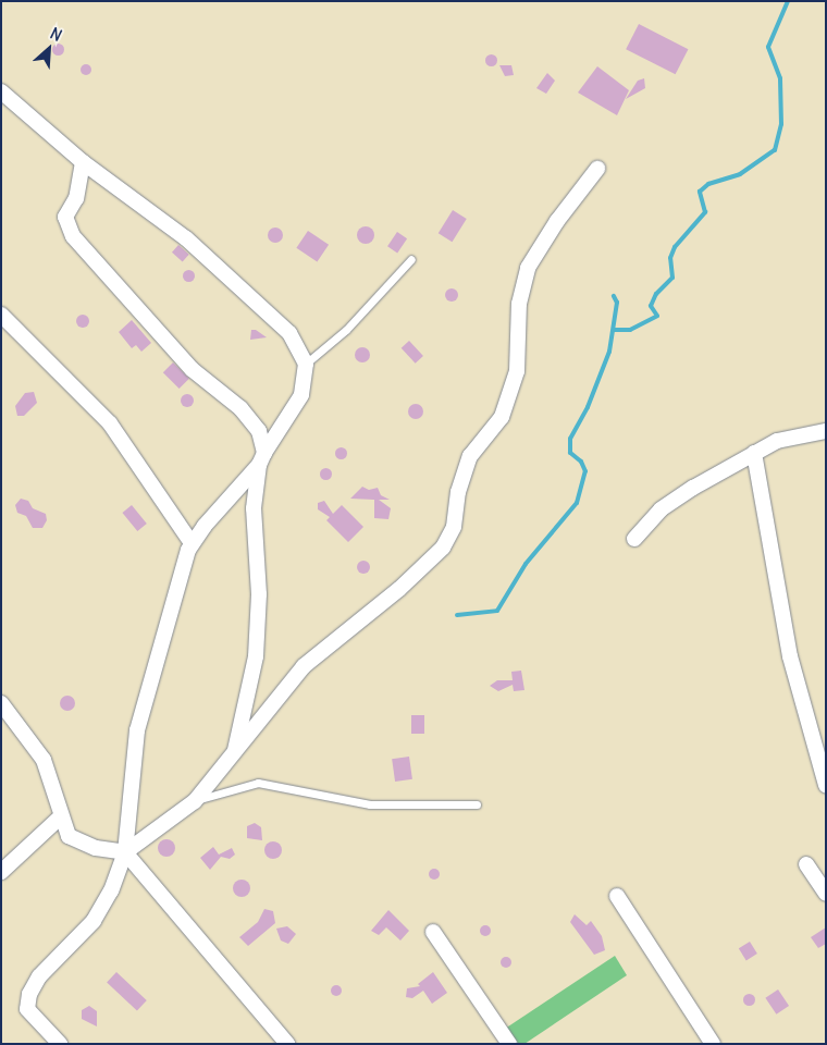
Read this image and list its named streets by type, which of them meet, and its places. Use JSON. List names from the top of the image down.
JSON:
{
  "north": "top right"
}
